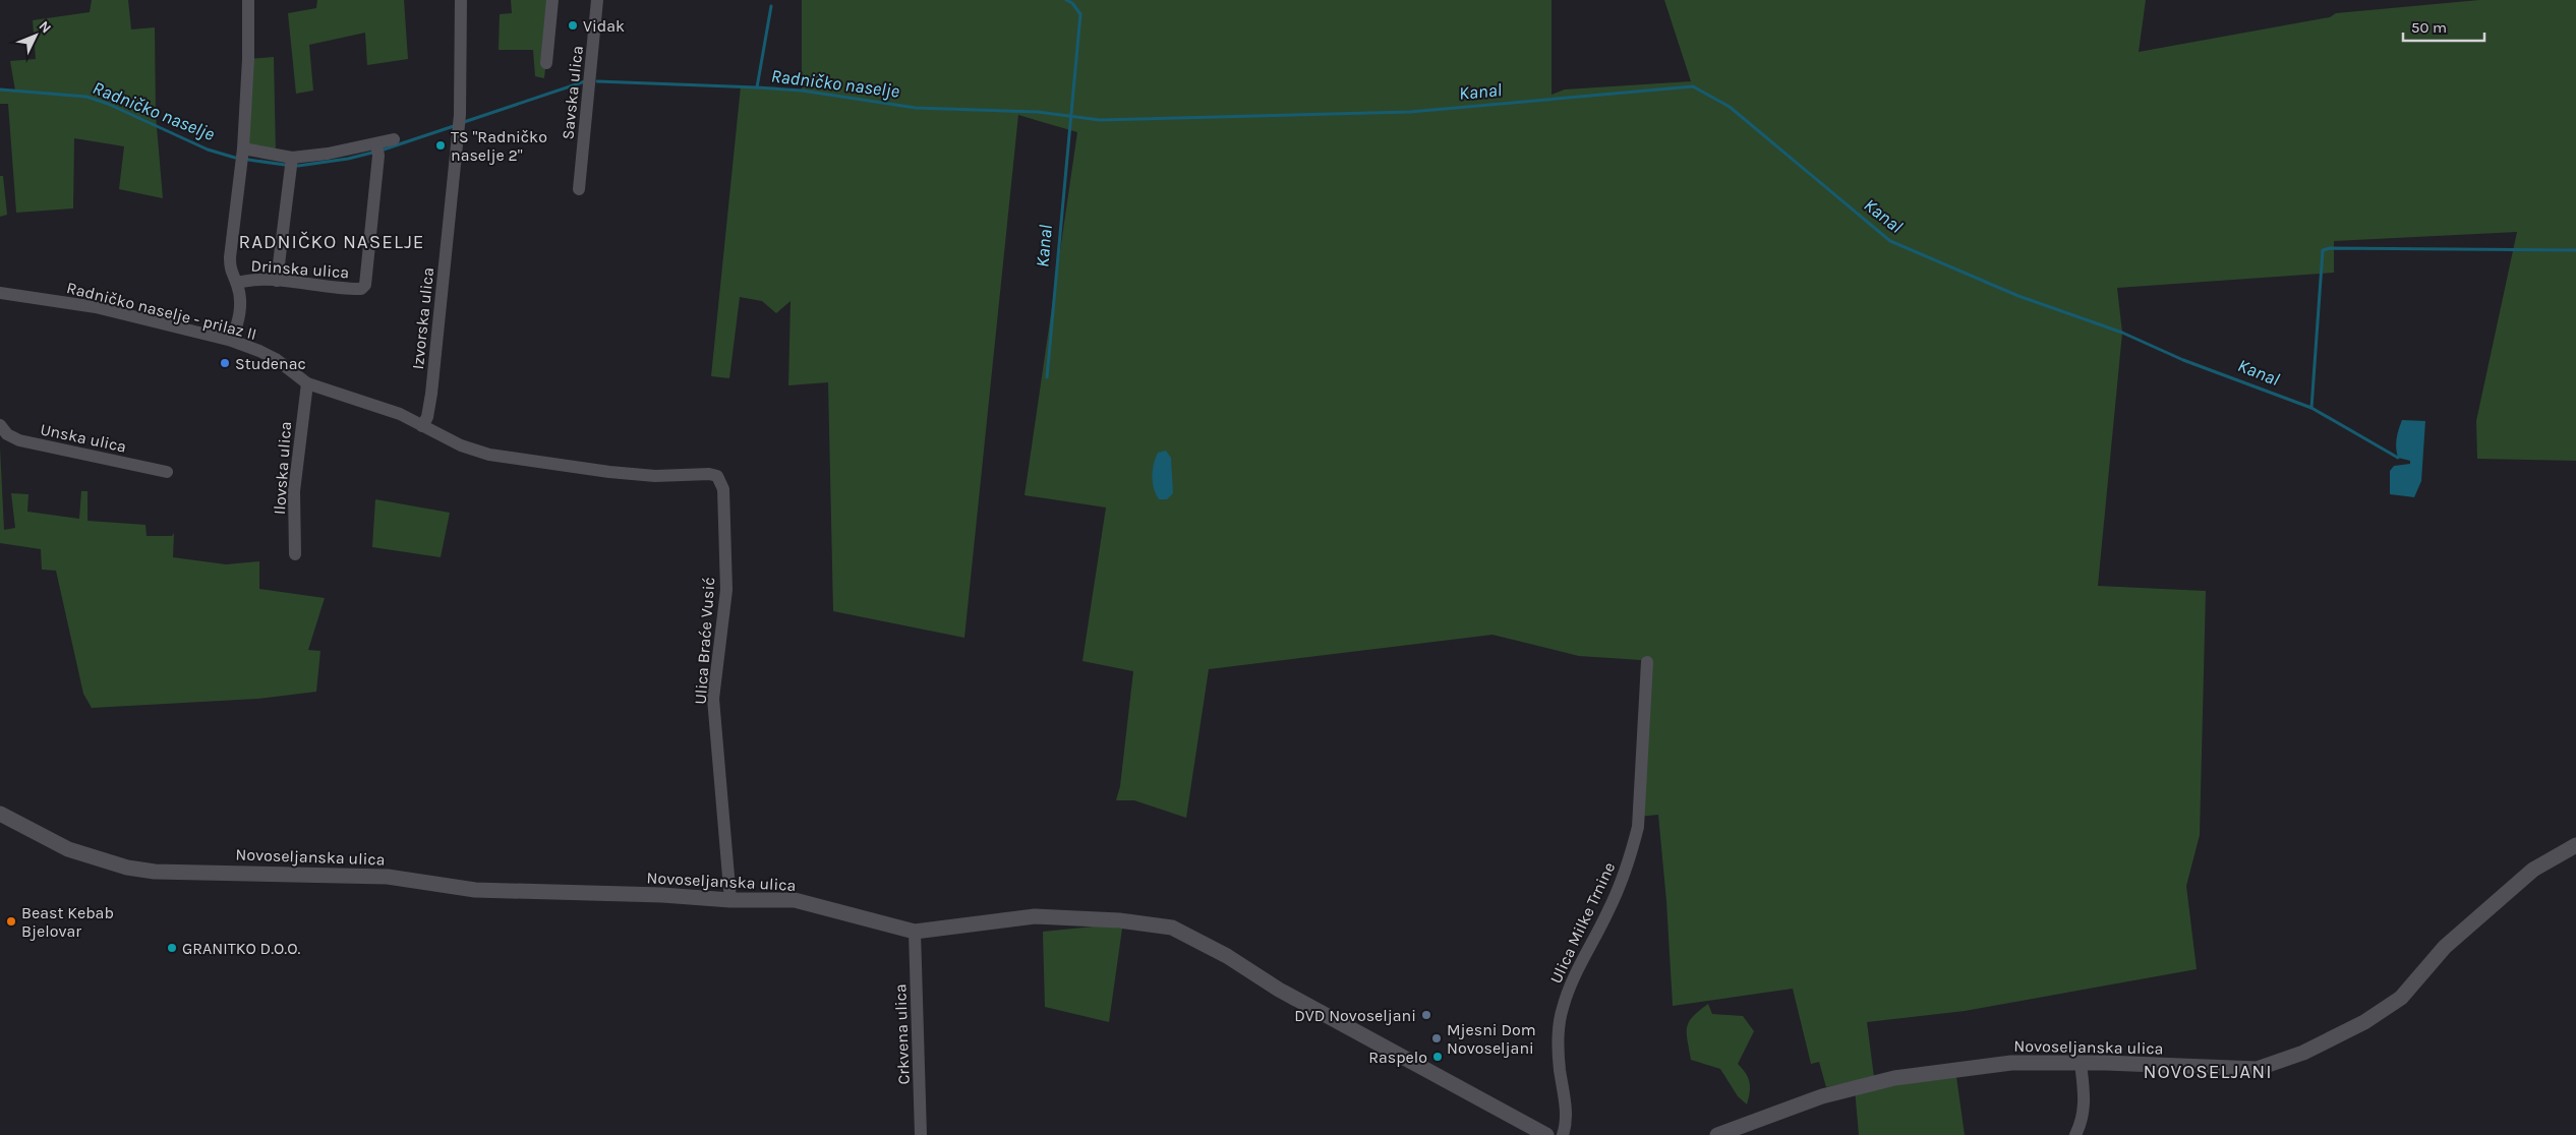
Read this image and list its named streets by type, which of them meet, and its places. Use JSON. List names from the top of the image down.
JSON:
{
  "streets": {
    "main road": ["Novoseljanska ulica"],
    "street": [
      "Savska ulica",
      "Drinska ulica",
      "Radničko naselje - prilaz II",
      "Izvorska ulica",
      "Unska ulica",
      "Ilovska ulica",
      "Ulica Braće Vusić",
      "Ulica Milke Trnine",
      "Crkvena ulica"
    ]
  },
  "crossings": [
    ["Radničko naselje - prilaz II", "Izvorska ulica"],
    ["Radničko naselje - prilaz II", "Ilovska ulica"],
    ["Radničko naselje - prilaz II", "Ulica Braće Vusić"],
    ["Ulica Braće Vusić", "Novoseljanska ulica"],
    ["Novoseljanska ulica", "Crkvena ulica"]
  ],
  "districts": ["RADNIČKO NASELJE", "NOVOSELJANI"],
  "water": ["Radničko naselje", "Kanal"],
  "places": [
    "Vidak",
    "TS \"Radničko naselje 2\"",
    "Studenac",
    "Beast Kebab Bjelovar",
    "GRANITKO D.O.O.",
    "DVD Novoseljani",
    "Mjesni Dom Novoseljani",
    "Raspelo"
  ],
  "scale_bar": "50 m",
  "north": "top right"
}
